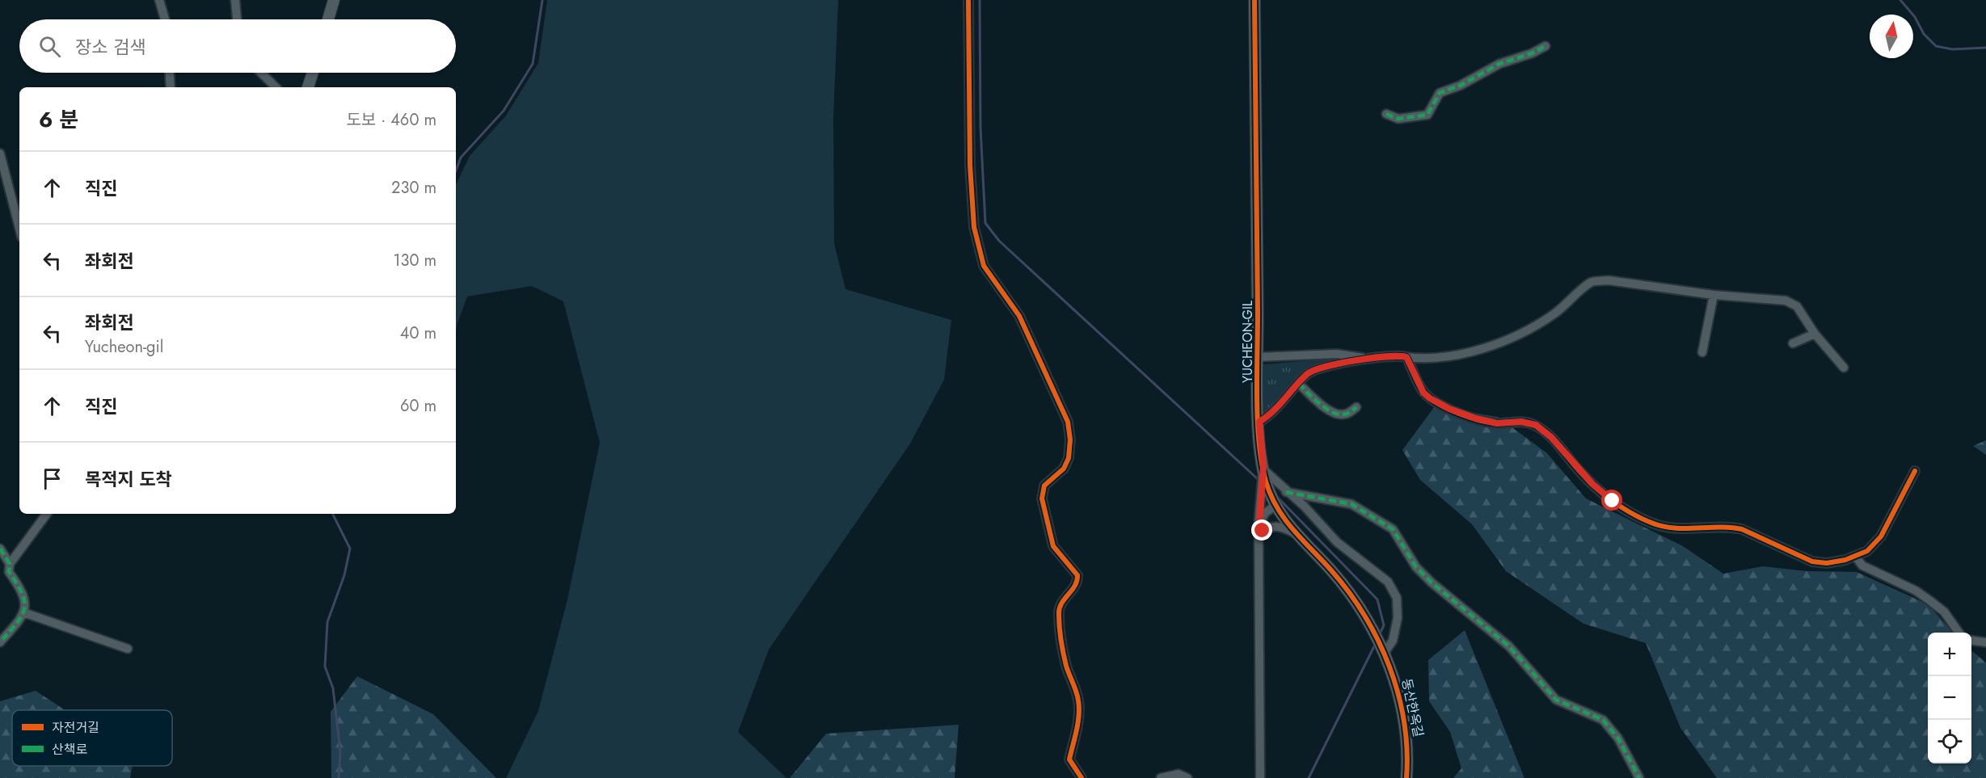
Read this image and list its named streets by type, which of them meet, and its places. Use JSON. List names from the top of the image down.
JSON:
{
  "streets": {
    "street": ["YUCHEON-GIL", "동산한옥길"]
  },
  "crossings": [
    ["YUCHEON-GIL", "동산한옥길"]
  ],
  "legend": ["자전거길", "산책로"],
  "north": "top",
  "page": {
    "search": "장소 검색",
    "heading": ["6 분", "도보 · 460 m"],
    "list": [
      ["직진", "230 m"],
      ["좌회전", "130 m"],
      ["좌회전", "Yucheon-gil", "40 m"],
      ["직진", "60 m"],
      "목적지 도착"
    ],
    "map_buttons": ["+", "−"]
  }
}
